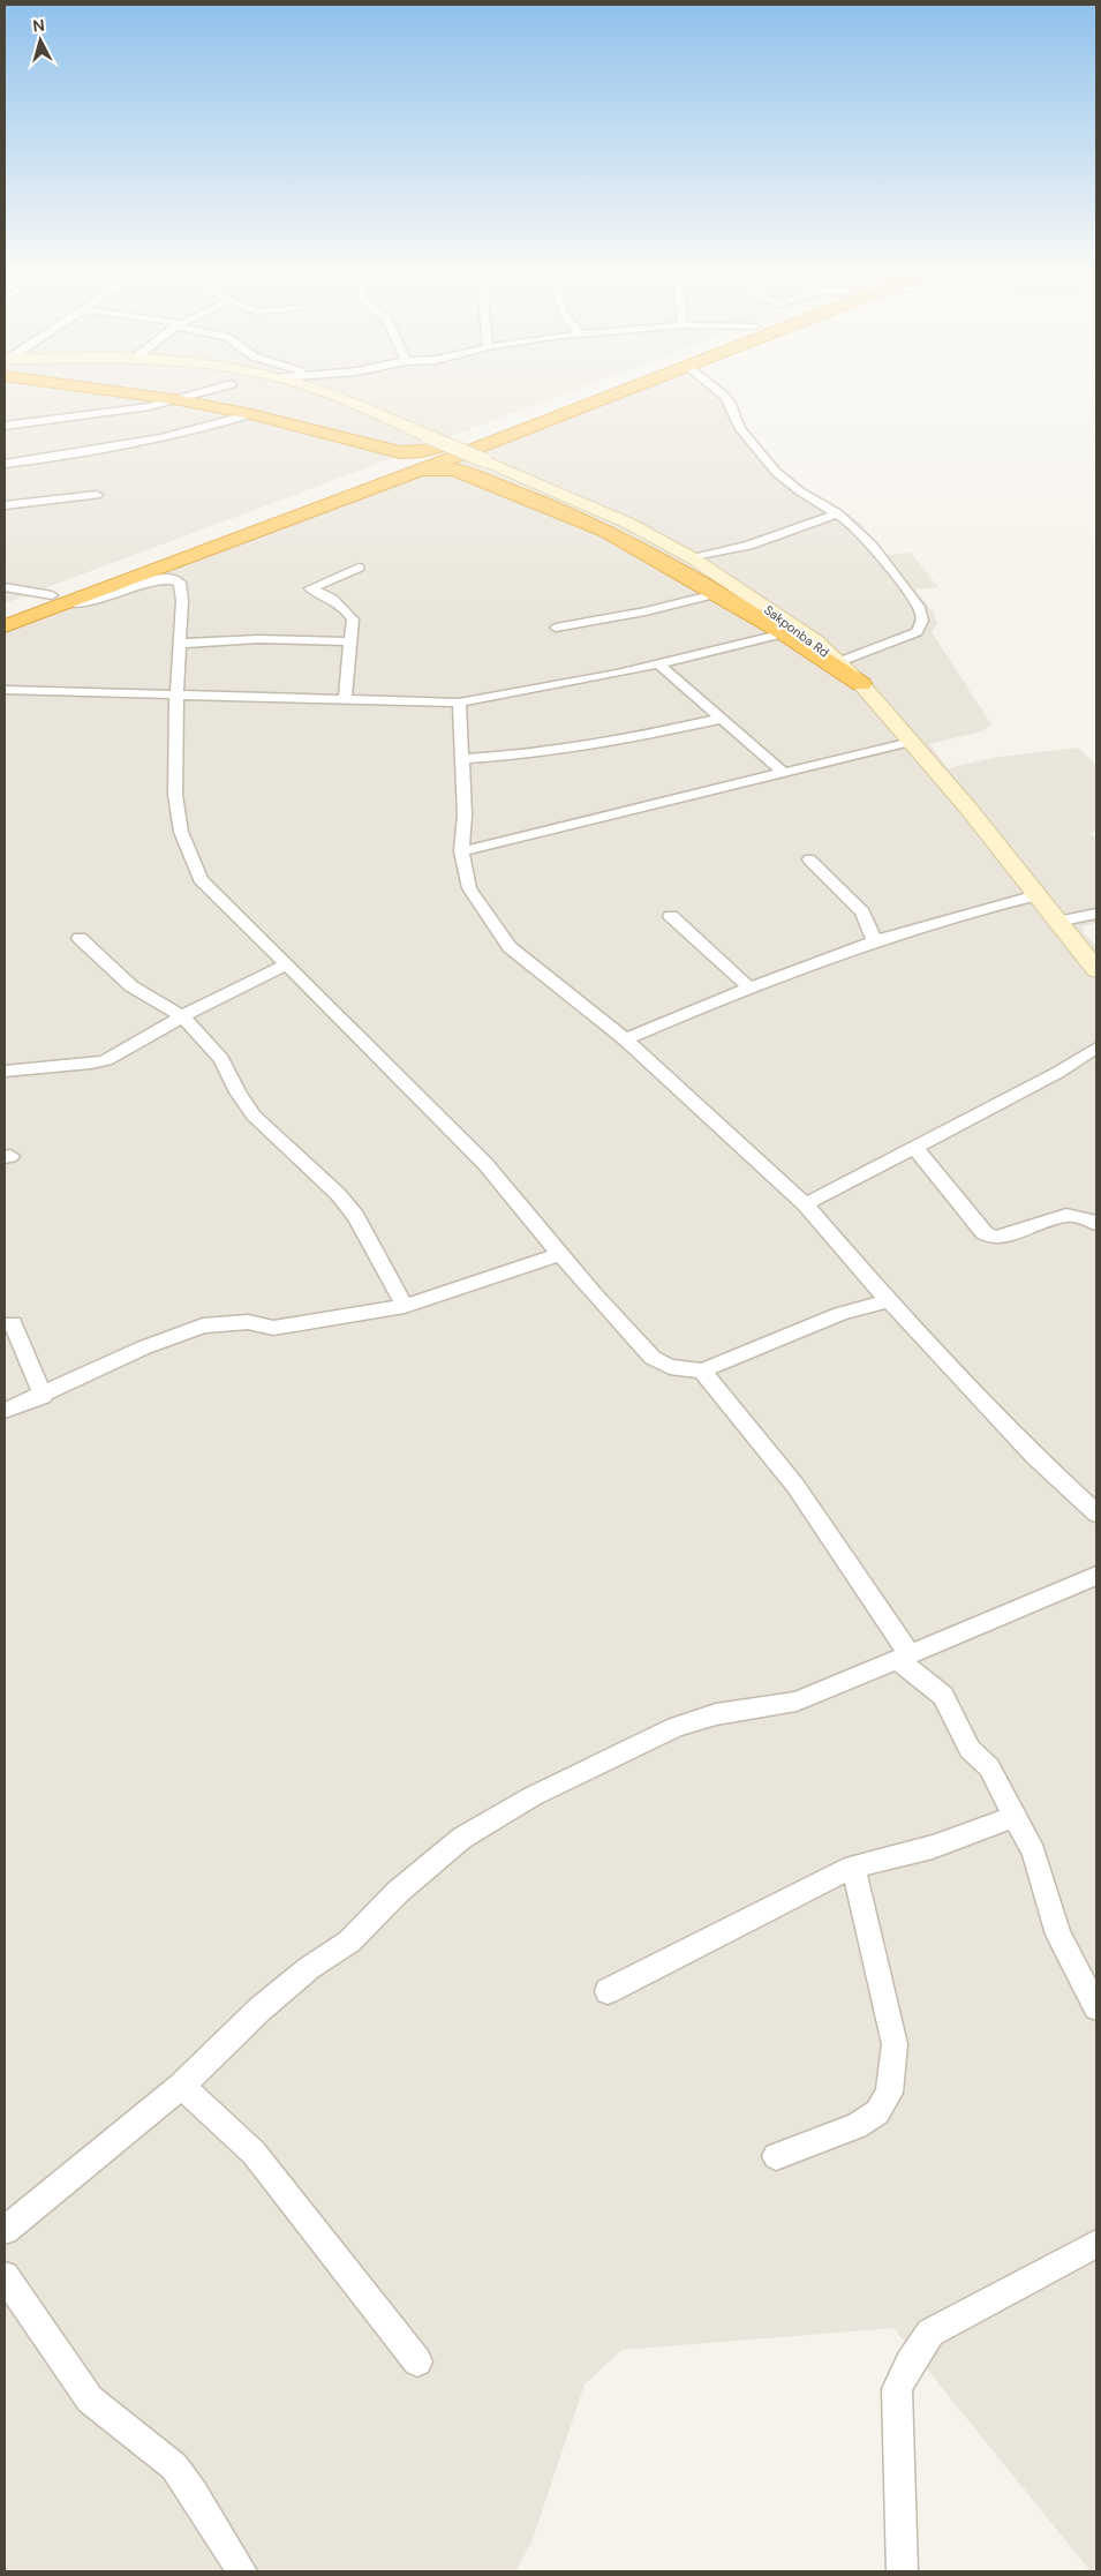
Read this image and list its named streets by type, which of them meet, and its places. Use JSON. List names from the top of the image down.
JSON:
{
  "streets": {
    "main road": ["Sakponba Rd"]
  },
  "north": "top"
}
